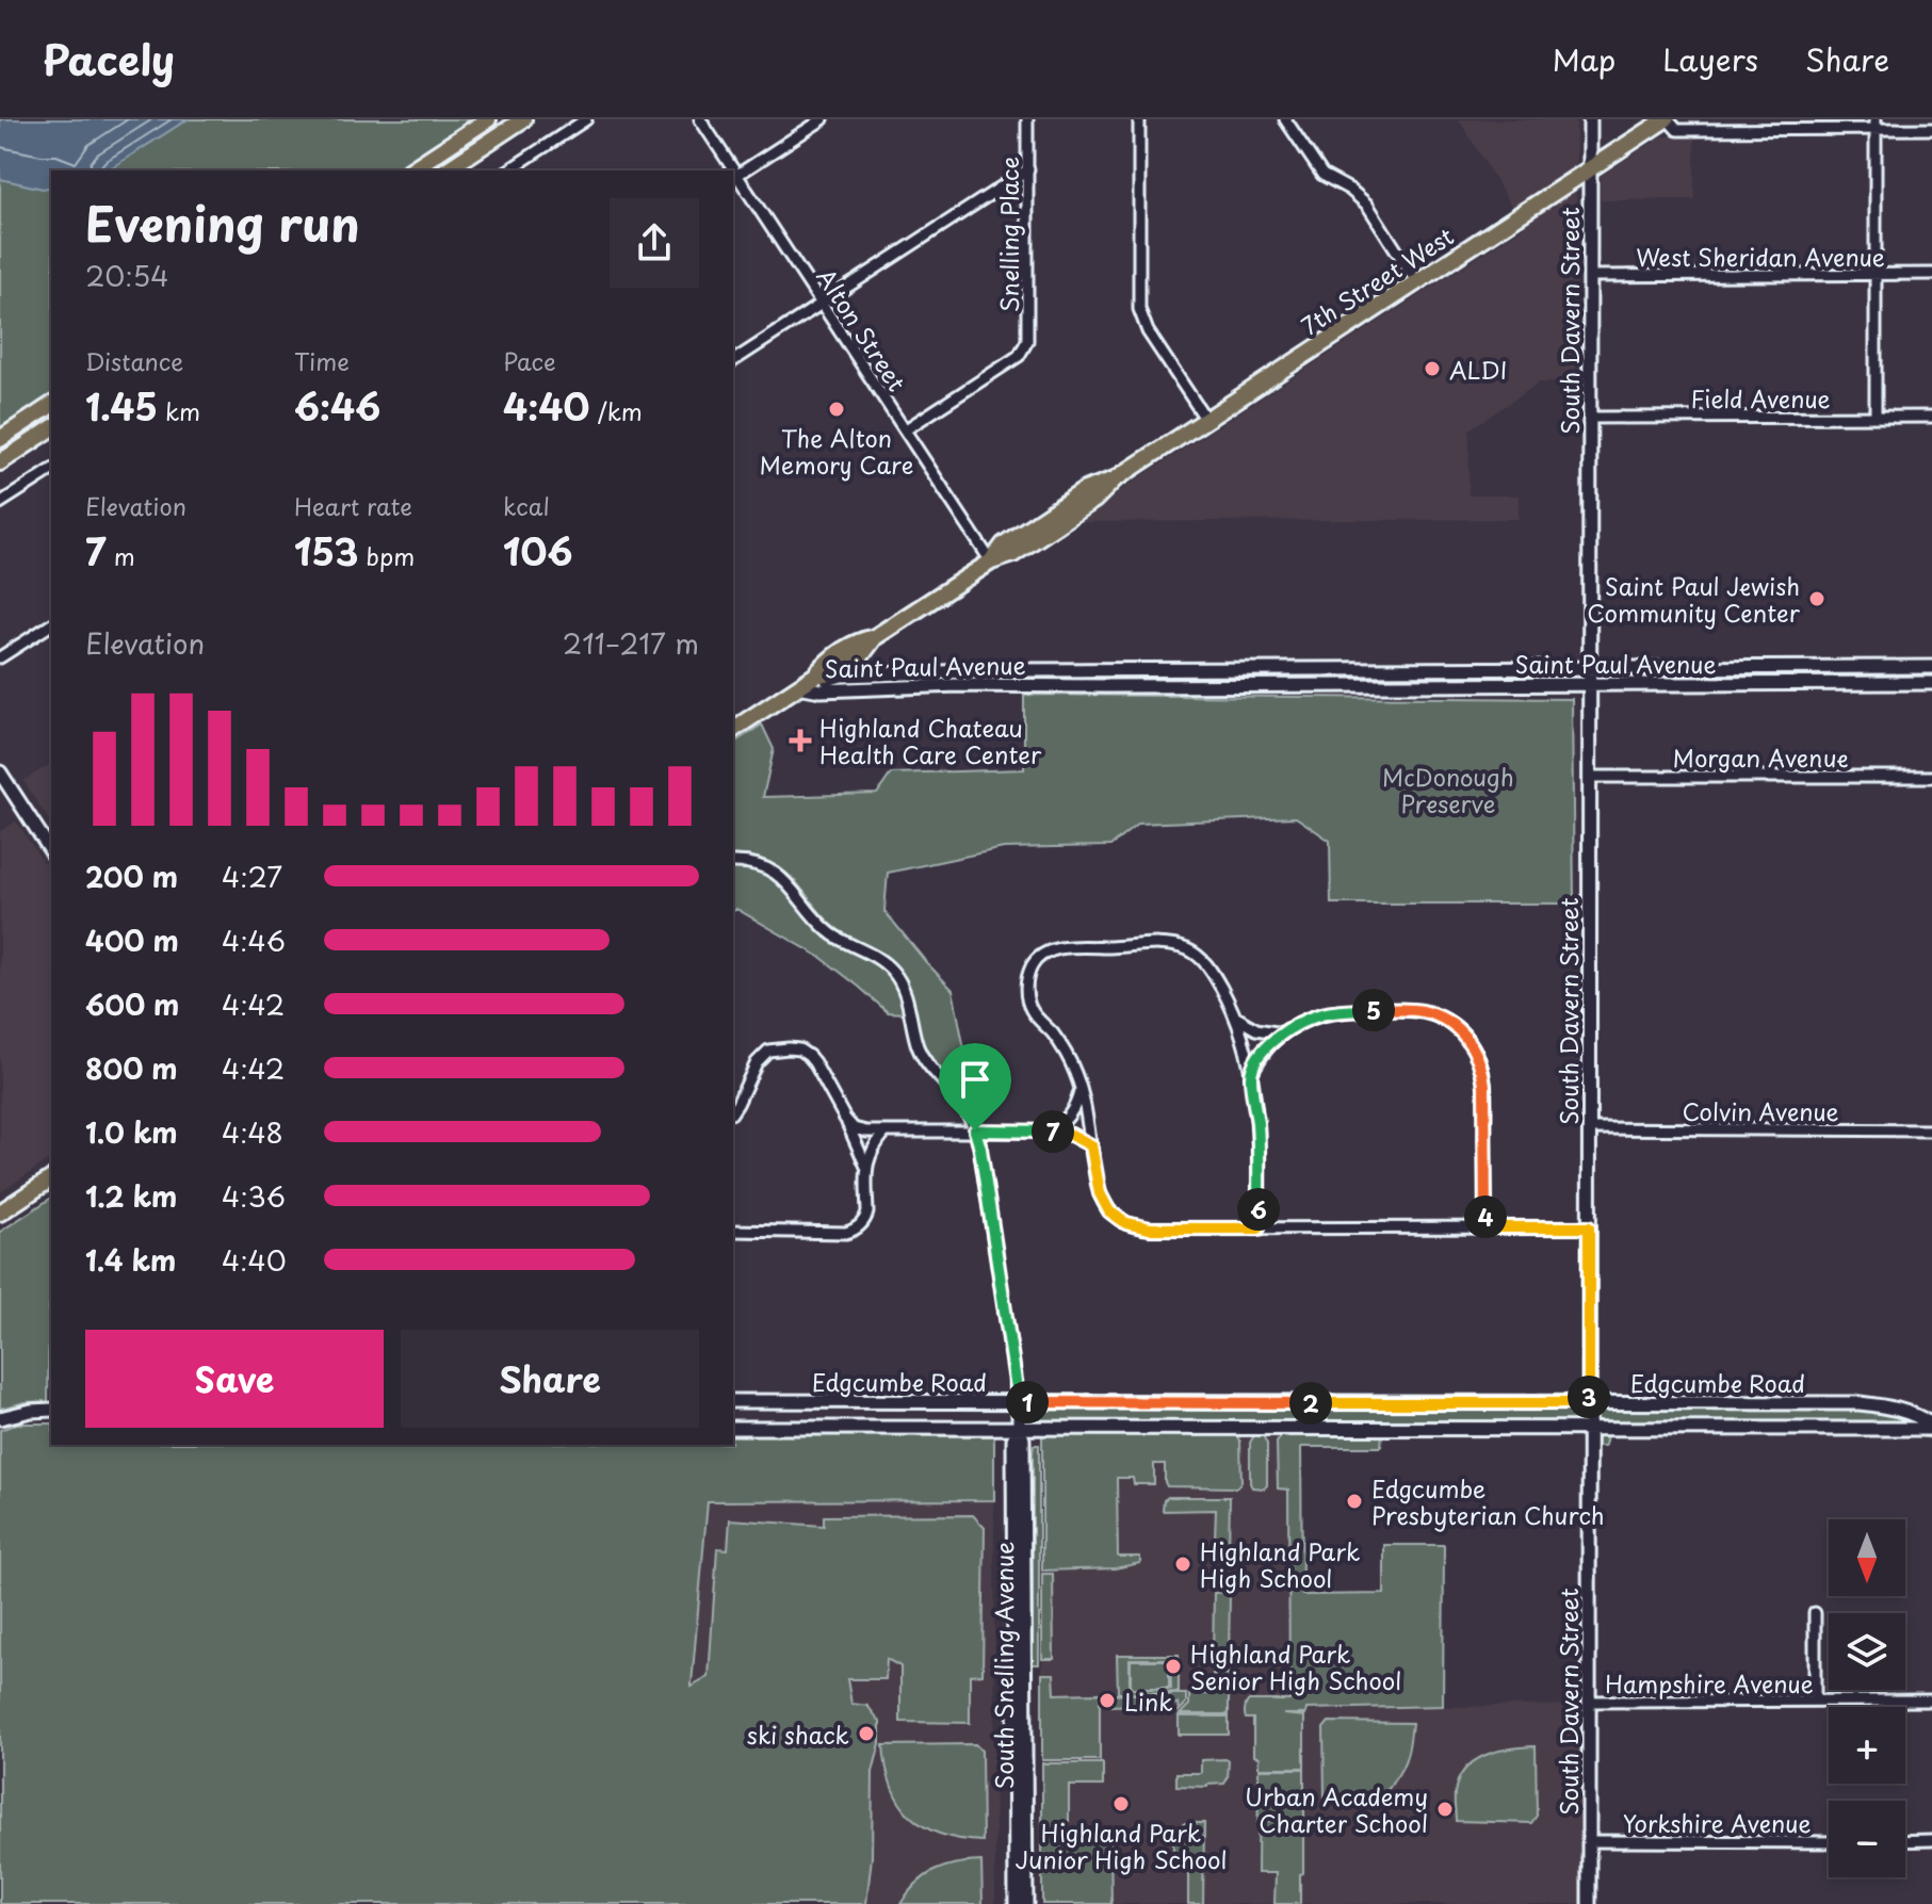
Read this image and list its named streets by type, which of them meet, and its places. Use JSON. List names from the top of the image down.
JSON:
{
  "streets": {
    "main road": ["7th Street West"],
    "street": [
      "Snelling Place",
      "West Sheridan Avenue",
      "South Davern Street",
      "Alton Street",
      "Field Avenue",
      "Saint Paul Avenue",
      "Morgan Avenue",
      "Colvin Avenue",
      "Edgcumbe Road",
      "South Snelling Avenue",
      "Hampshire Avenue",
      "Yorkshire Avenue"
    ]
  },
  "crossings": [
    ["Snelling Place", "Alton Street"],
    ["West Sheridan Avenue", "South Davern Street"],
    ["7th Street West", "South Davern Street"],
    ["7th Street West", "Alton Street"],
    ["7th Street West", "Saint Paul Avenue"],
    ["South Davern Street", "Field Avenue"],
    ["South Davern Street", "Saint Paul Avenue"],
    ["South Davern Street", "Morgan Avenue"],
    ["South Davern Street", "Colvin Avenue"],
    ["South Davern Street", "Edgcumbe Road"],
    ["South Davern Street", "Hampshire Avenue"],
    ["South Davern Street", "Yorkshire Avenue"],
    ["Edgcumbe Road", "South Snelling Avenue"]
  ],
  "parks": ["McDonough Preserve"],
  "places": {
    "other": [
      "ALDI",
      "The Alton Memory Care",
      "Saint Paul Jewish Community Center",
      "Edgcumbe Presbyterian Church",
      "Highland Park High School",
      "Highland Park Senior High School",
      "Link",
      "ski shack",
      "Highland Park Junior High School",
      "Urban Academy Charter School"
    ],
    "health": ["Highland Chateau Health Care Center"]
  },
  "north": "bottom",
  "page": {
    "header": "Pacely",
    "nav": ["Map", "Layers", "Share"],
    "heading": ["Evening run", "20:54"],
    "stats": [
      ["Distance", "1.45 km"],
      ["Time", "6:46"],
      ["Pace", "4:40 /km"],
      ["Elevation", "7 m"],
      ["Heart rate", "153 bpm"],
      ["kcal", "106"]
    ],
    "chart": ["Elevation", "211–217 m"],
    "list": [
      {
        "name": "200 m",
        "note": "4:27"
      },
      {
        "name": "400 m",
        "note": "4:46"
      },
      {
        "name": "600 m",
        "note": "4:42"
      },
      {
        "name": "800 m",
        "note": "4:42"
      },
      {
        "name": "1.0 km",
        "note": "4:48"
      },
      {
        "name": "1.2 km",
        "note": "4:36"
      },
      {
        "name": "1.4 km",
        "note": "4:40"
      }
    ],
    "pins": [
      "5",
      "7",
      "6",
      "4",
      "3",
      "1",
      "2"
    ],
    "buttons": ["Save", "Share"],
    "map_buttons": ["+", "−"]
  }
}
